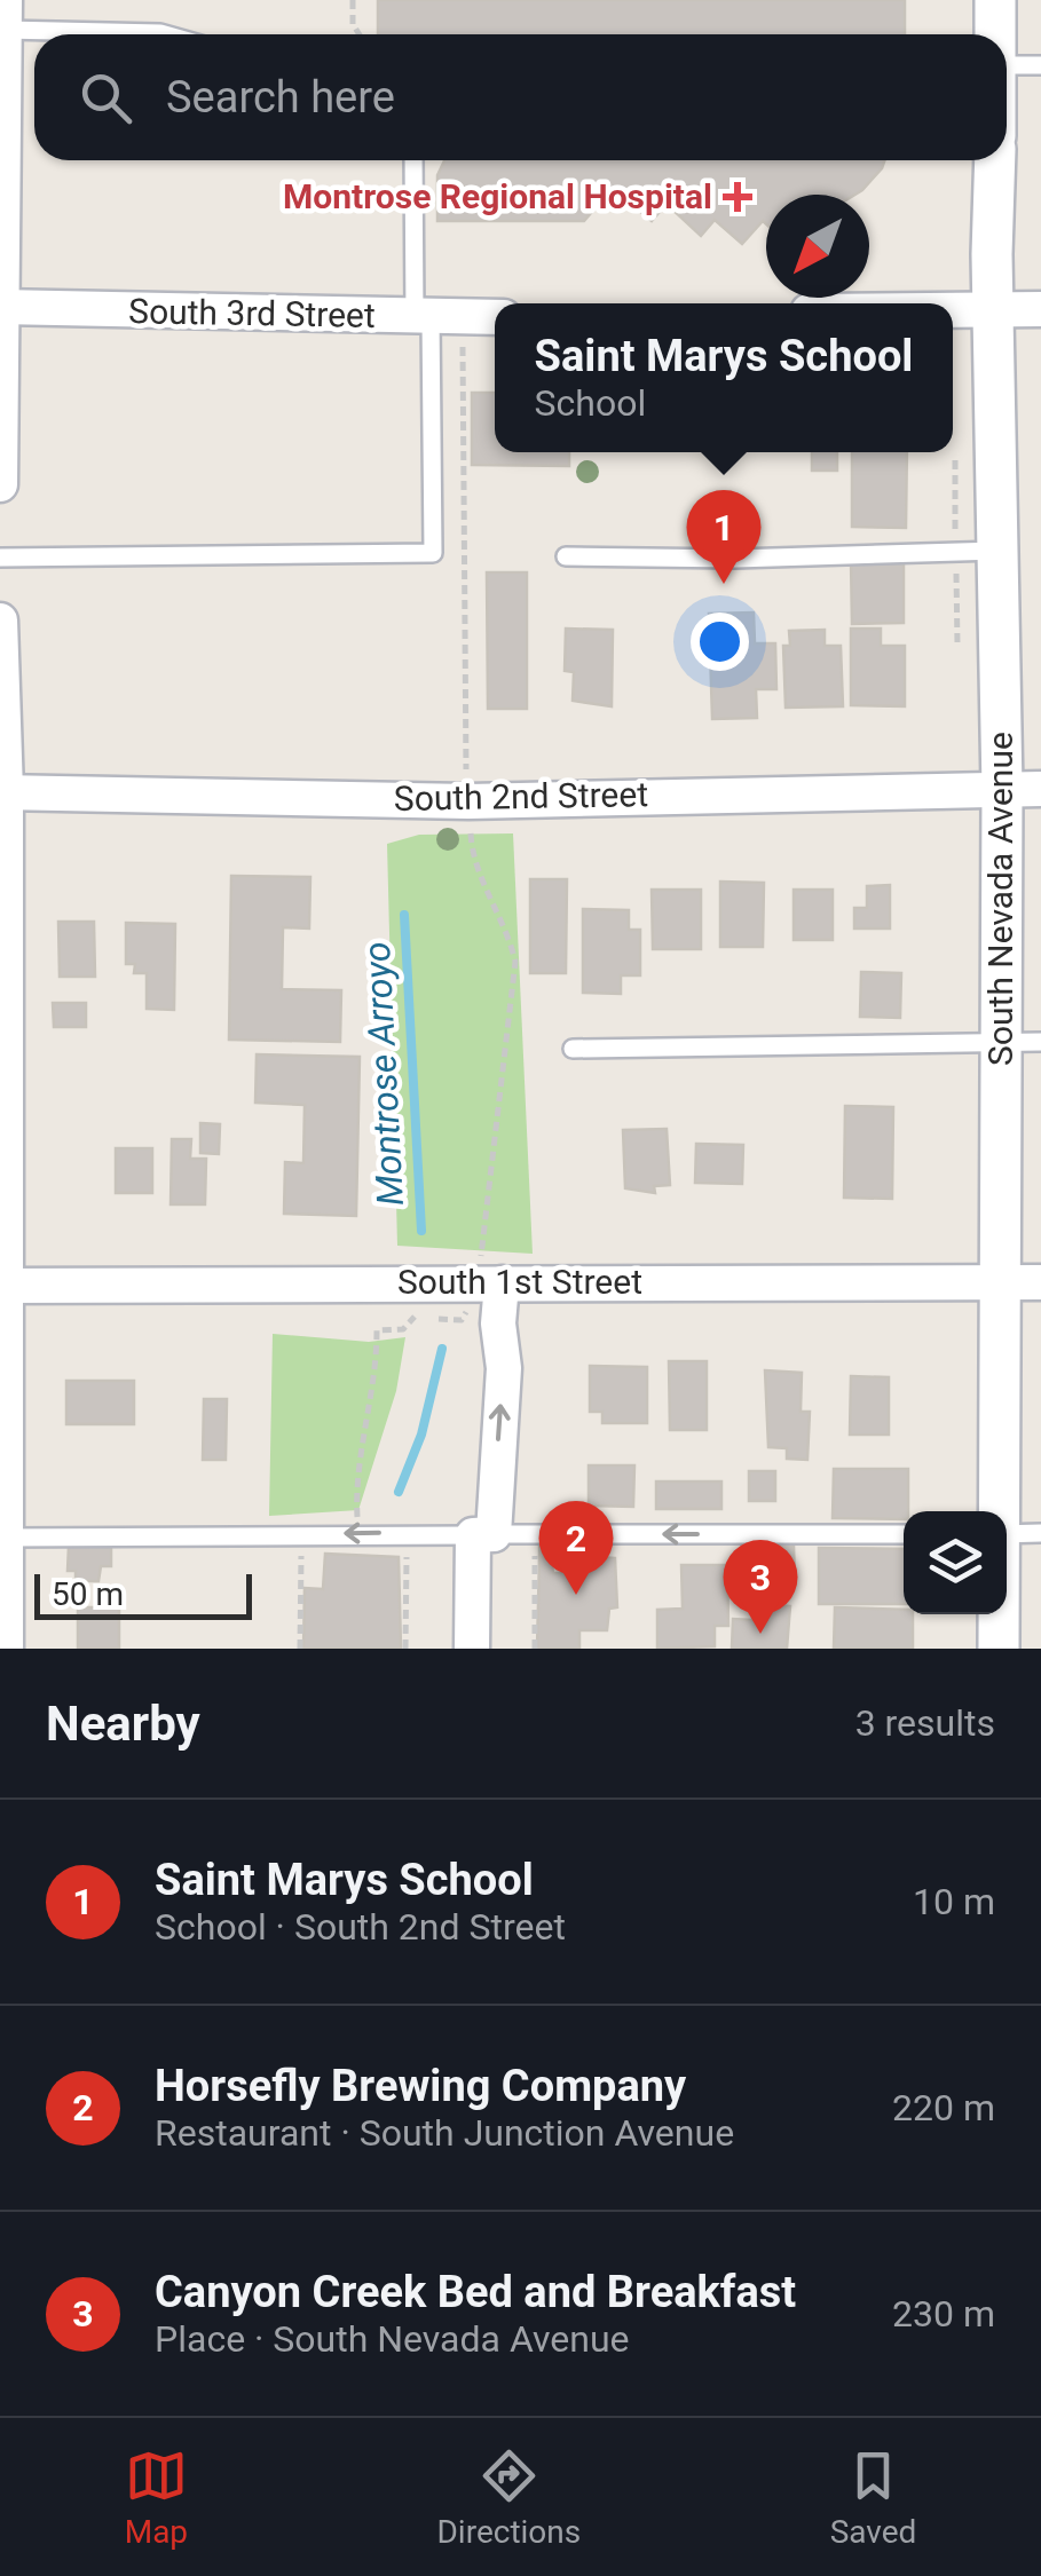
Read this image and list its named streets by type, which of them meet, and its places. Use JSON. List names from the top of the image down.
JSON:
{
  "streets": {
    "street": [
      "South 3rd Street",
      "South 2nd Street",
      "South Nevada Avenue",
      "South 1st Street"
    ]
  },
  "crossings": [
    ["South 2nd Street", "South Nevada Avenue"],
    ["South Nevada Avenue", "South 1st Street"]
  ],
  "water": ["Montrose Arroyo"],
  "places": {
    "health": ["Montrose Regional Hospital"]
  },
  "scale_bar": "50 m",
  "north": "bottom left",
  "page": {
    "search": "Search here",
    "popup": ["Saint Marys School", "School"],
    "pins": ["1", "2", "3"],
    "scale": "50 m",
    "heading": ["Nearby", "3 results"],
    "list": [
      {
        "mark": "1",
        "name": "Saint Marys School",
        "note": "School · South 2nd Street",
        "value": "10 m"
      },
      {
        "mark": "2",
        "name": "Horsefly Brewing Company",
        "note": "Restaurant · South Junction Avenue",
        "value": "220 m"
      },
      {
        "mark": "3",
        "name": "Canyon Creek Bed and Breakfast",
        "note": "Place · South Nevada Avenue",
        "value": "230 m"
      }
    ],
    "nav": ["Map", "Directions", "Saved"]
  }
}
